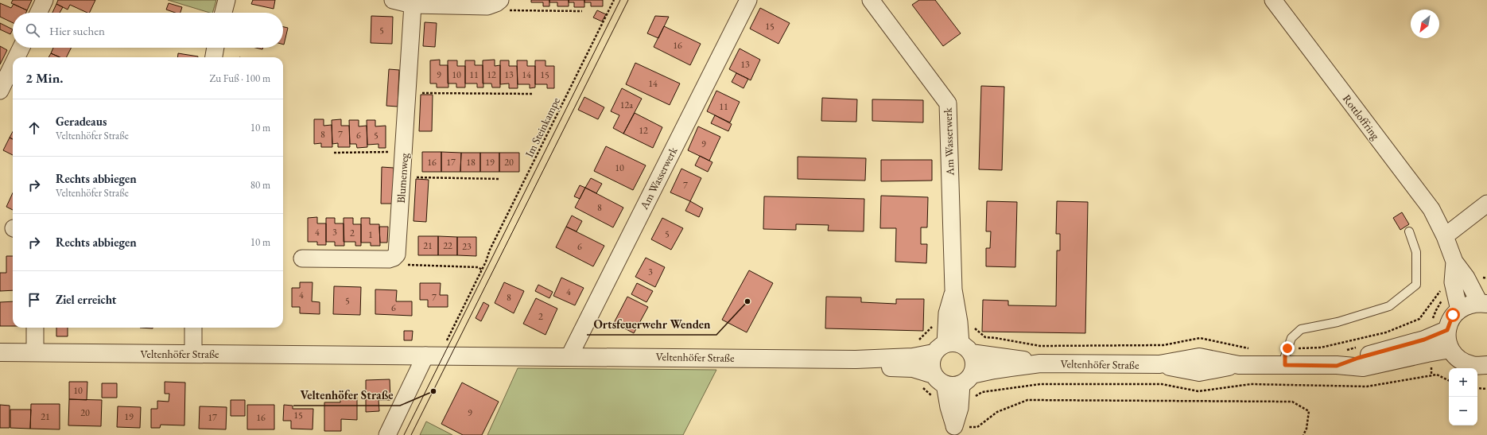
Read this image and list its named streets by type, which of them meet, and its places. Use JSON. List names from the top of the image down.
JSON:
{
  "streets": {
    "street": [
      "Rottloffring",
      "Am Wasserwerk",
      "Blumenweg",
      "Veltenhöfer Straße"
    ],
    "path": ["Im Steinkampe"]
  },
  "crossings": [
    ["Am Wasserwerk", "Veltenhöfer Straße"]
  ],
  "places": ["Ortsfeuerwehr Wenden", "Veltenhöfer Straße"],
  "house_numbers": [
    "15",
    "5",
    "16",
    "13",
    "9",
    "10",
    "11",
    "12",
    "13",
    "14",
    "15",
    "14",
    "12a",
    "11",
    "12",
    "8",
    "7",
    "6",
    "5",
    "9",
    "16",
    "17",
    "18",
    "19",
    "20",
    "10",
    "7",
    "8",
    "4",
    "3",
    "2",
    "5",
    "1",
    "21",
    "22",
    "23",
    "6",
    "3",
    "4",
    "4",
    "7",
    "8",
    "5",
    "6",
    "2",
    "10",
    "20",
    "9",
    "15",
    "21",
    "19",
    "17",
    "16"
  ],
  "north": "bottom left",
  "page": {
    "search": "Hier suchen",
    "heading": ["2 Min.", "Zu Fuß · 100 m"],
    "list": [
      ["Geradeaus", "Veltenhöfer Straße", "10 m"],
      ["Rechts abbiegen", "Veltenhöfer Straße", "80 m"],
      ["Rechts abbiegen", "10 m"],
      "Ziel erreicht"
    ],
    "map_buttons": ["+", "−"]
  }
}
